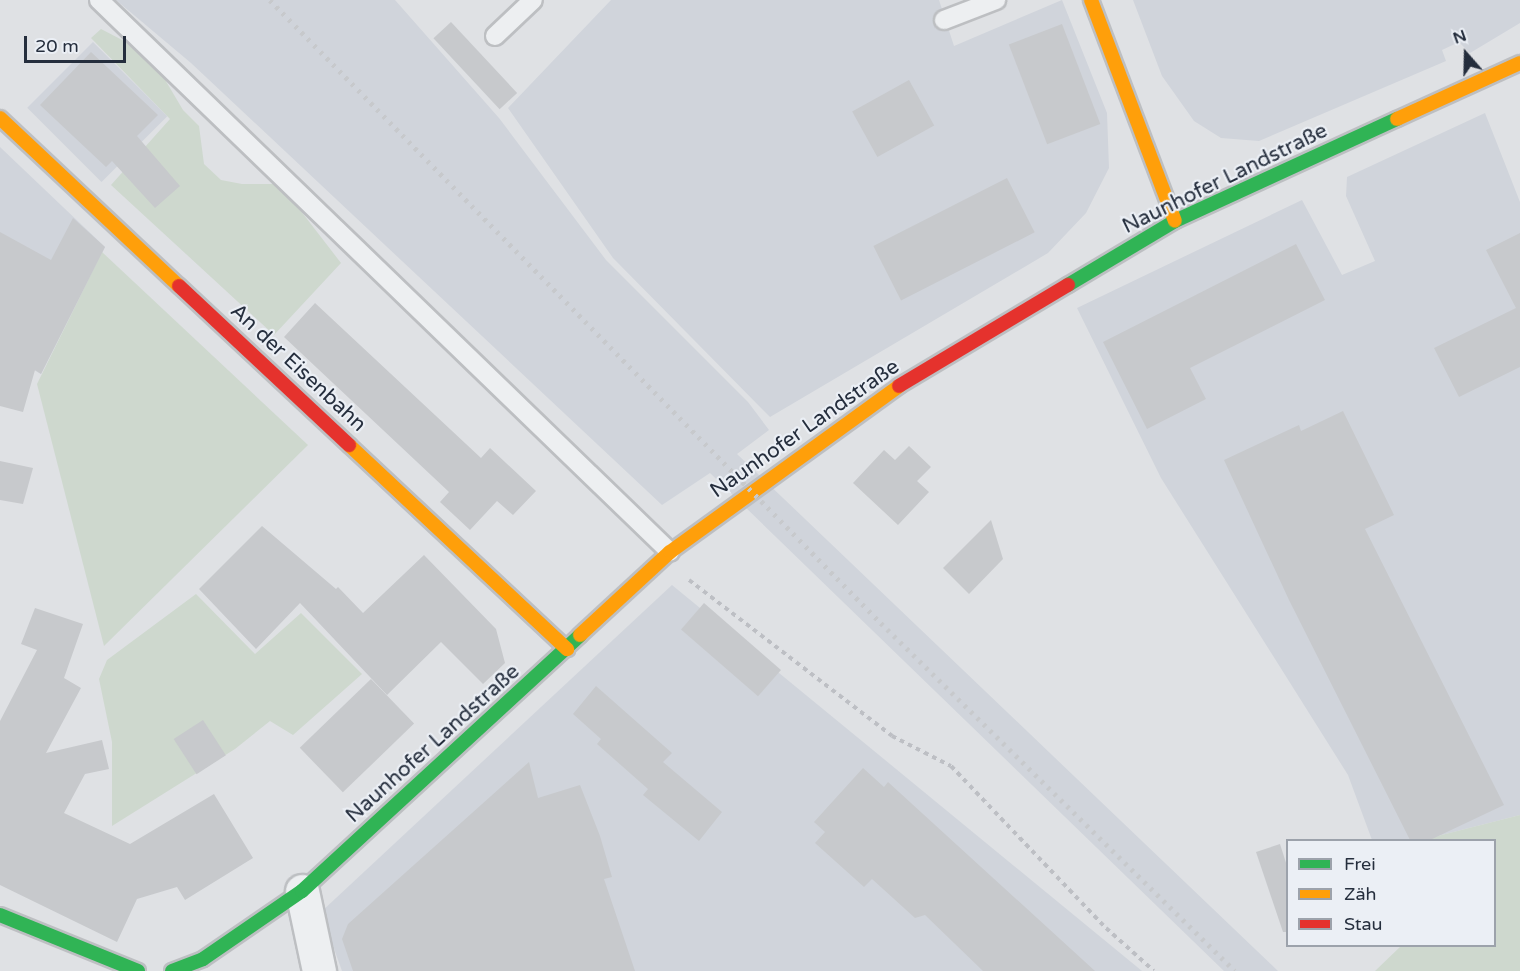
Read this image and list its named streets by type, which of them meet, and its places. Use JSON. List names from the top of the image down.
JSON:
{
  "streets": {
    "street": ["Naunhofer Landstraße", "An der Eisenbahn"]
  },
  "crossings": [
    ["Naunhofer Landstraße", "An der Eisenbahn"]
  ],
  "legend": ["Frei", "Zäh", "Stau"],
  "scale_bar": "20 m",
  "north": "top"
}
